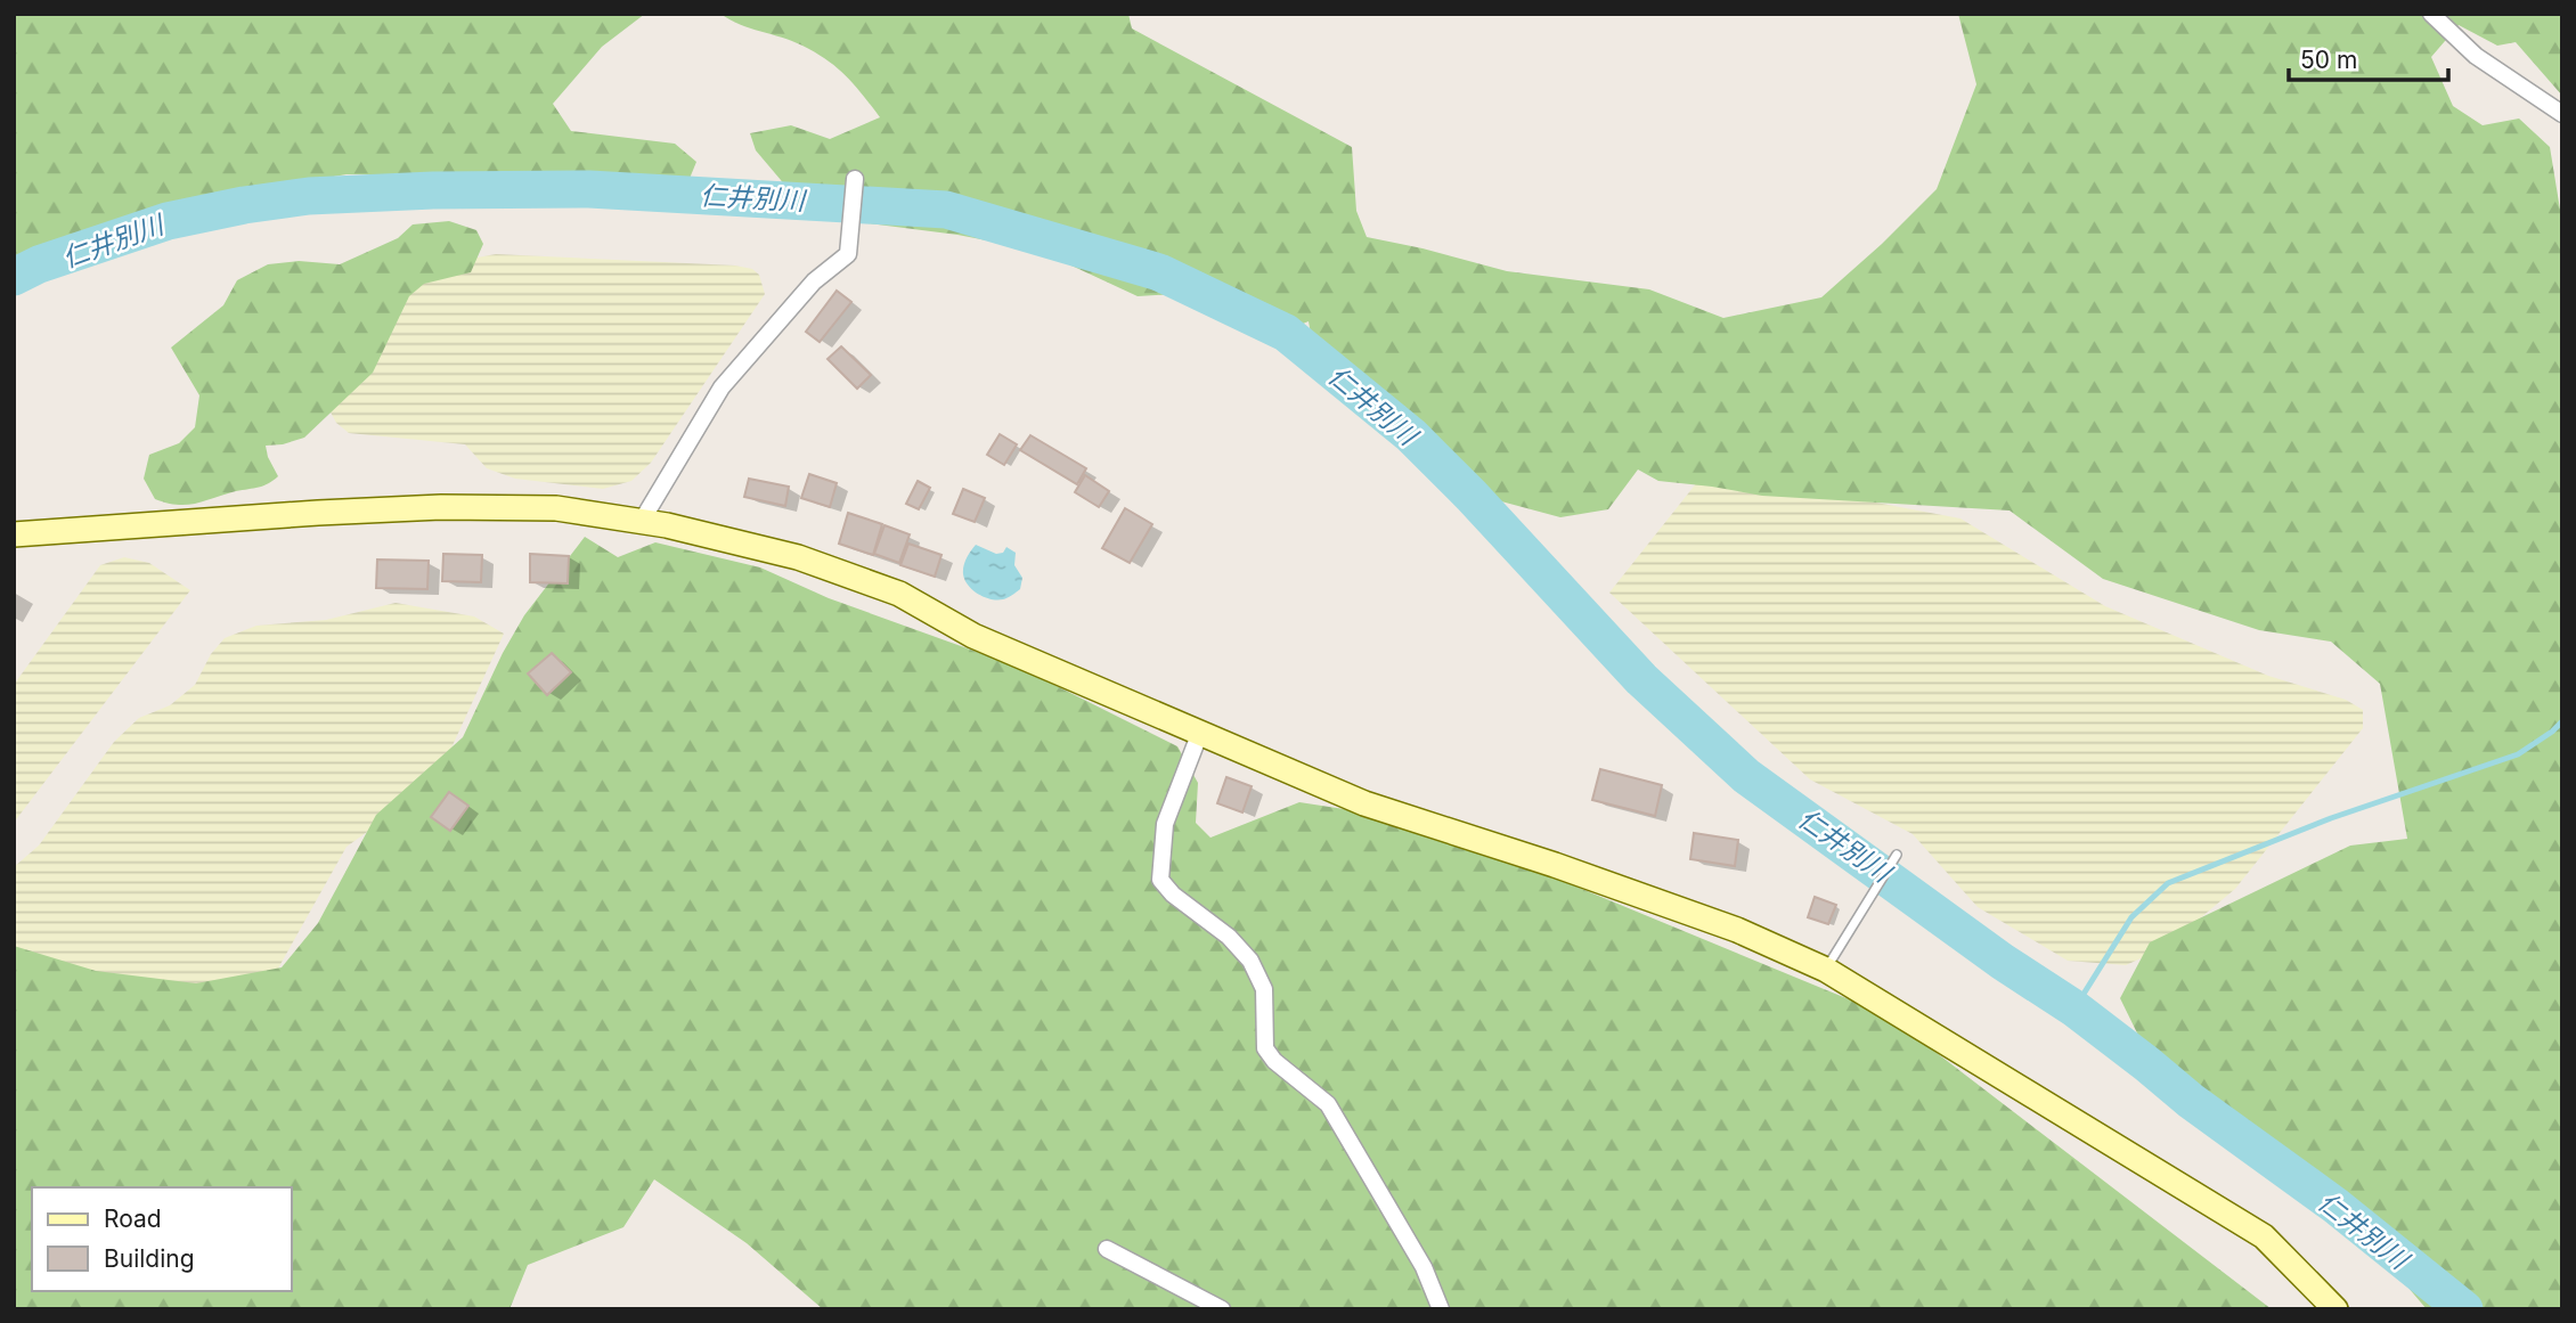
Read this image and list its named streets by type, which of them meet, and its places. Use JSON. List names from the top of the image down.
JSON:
{
  "water": ["仁井別川"],
  "legend": ["Road", "Building"],
  "scale_bar": "50 m"
}
